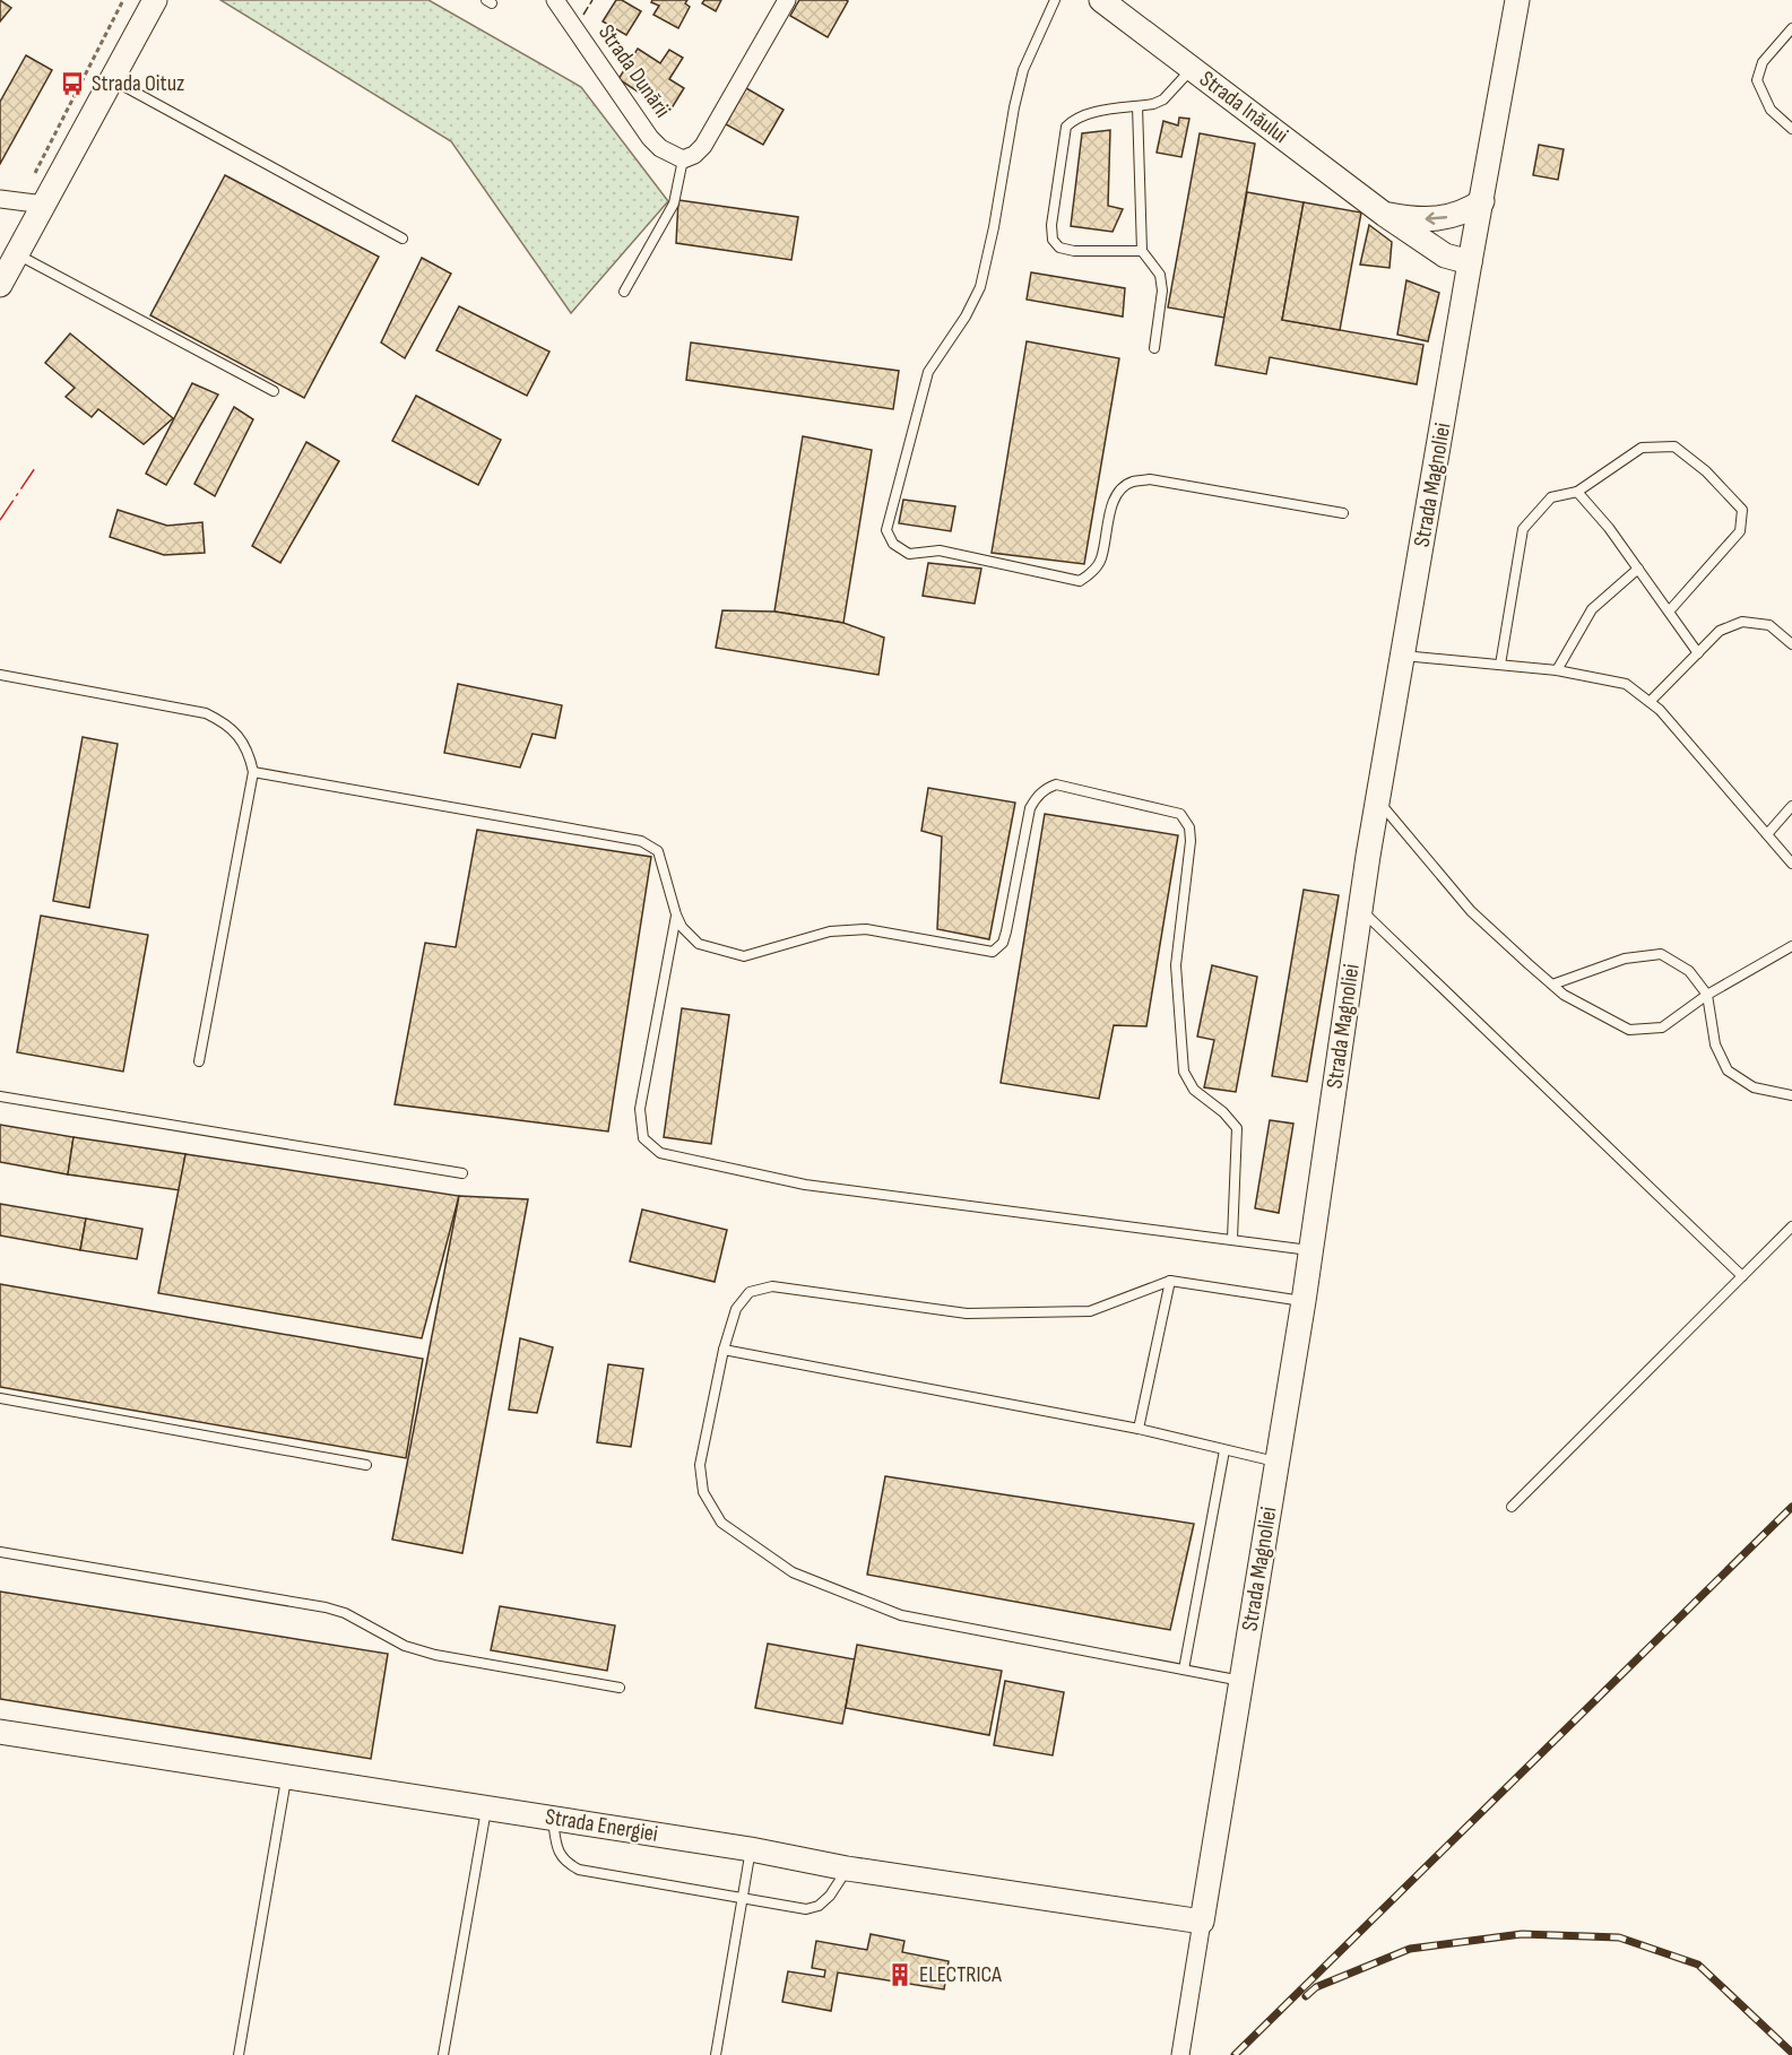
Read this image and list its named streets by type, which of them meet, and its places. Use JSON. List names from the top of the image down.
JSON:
{
  "streets": {
    "main road": ["Strada Inăului", "Strada Magnoliei", "Strada Energiei"],
    "street": ["Strada Dunării"]
  },
  "crossings": [
    ["Strada Inăului", "Strada Magnoliei"],
    ["Strada Magnoliei", "Strada Energiei"]
  ],
  "places": {
    "bus stop": ["Strada Oituz"],
    "building": ["ELECTRICA"]
  }
}
